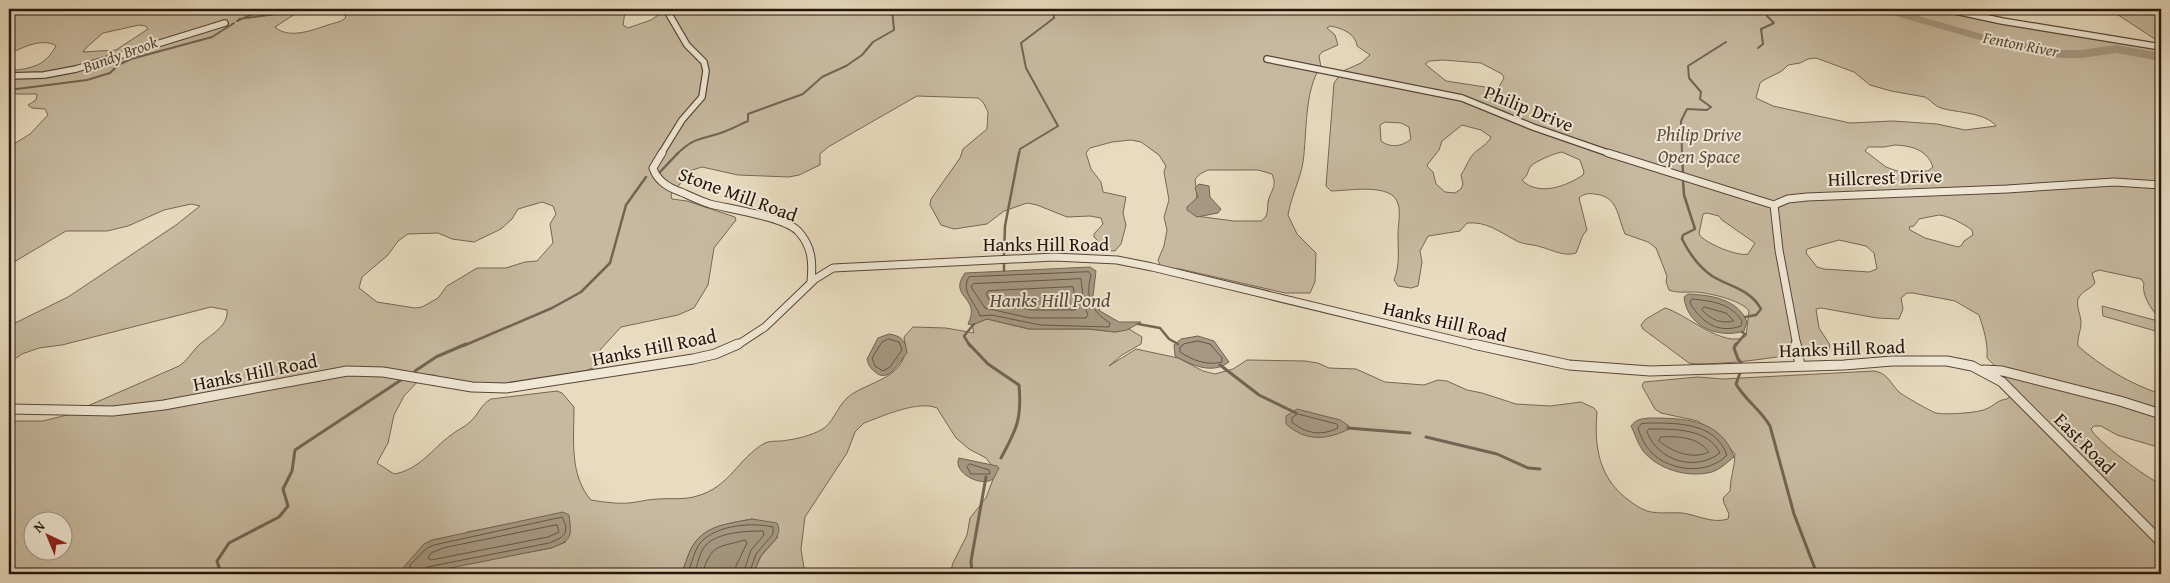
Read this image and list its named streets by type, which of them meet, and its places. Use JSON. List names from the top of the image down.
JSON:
{
  "streets": {
    "street": [
      "Philip Drive",
      "Hillcrest Drive",
      "Stone Mill Road",
      "Hanks Hill Road",
      "East Road"
    ]
  },
  "crossings": [
    ["Philip Drive", "Hillcrest Drive"],
    ["Hanks Hill Road", "East Road"]
  ],
  "water": ["Fenton River", "Bundy Brook", "Hanks Hill Pond"],
  "parks": ["Philip Drive Open Space"],
  "north": "top left"
}
